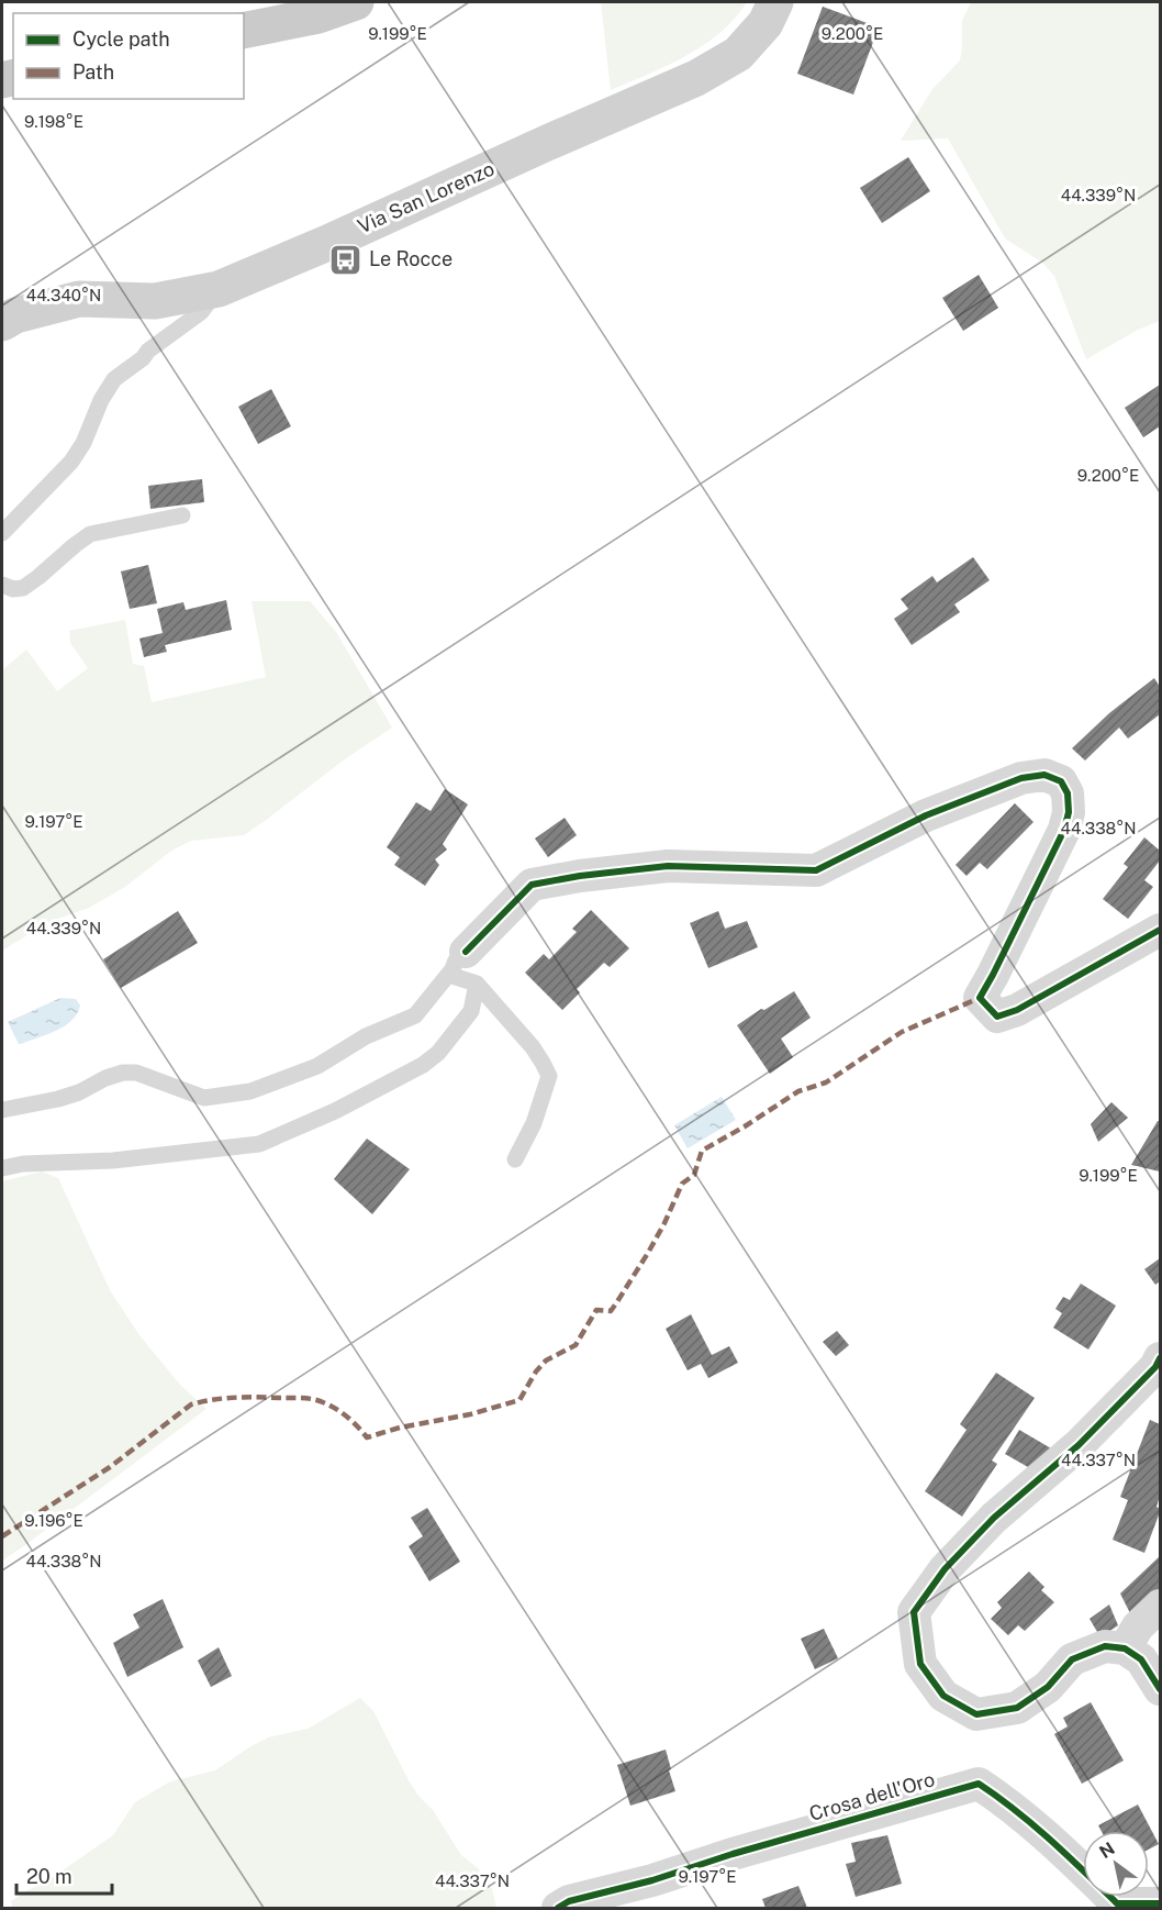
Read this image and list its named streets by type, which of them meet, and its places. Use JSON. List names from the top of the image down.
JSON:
{
  "streets": {
    "main road": ["Via San Lorenzo"],
    "street": ["Crosa dell'Oro"]
  },
  "places": {
    "bus stop": ["Le Rocce"]
  },
  "legend": ["Cycle path", "Path"],
  "scale_bar": "20 m",
  "north": "top left",
  "coordinates": [
    "9.199°E",
    "9.200°E",
    "9.198°E",
    "44.339°N",
    "44.340°N",
    "9.197°E",
    "44.338°N",
    "44.337°N",
    "9.196°E"
  ]
}
